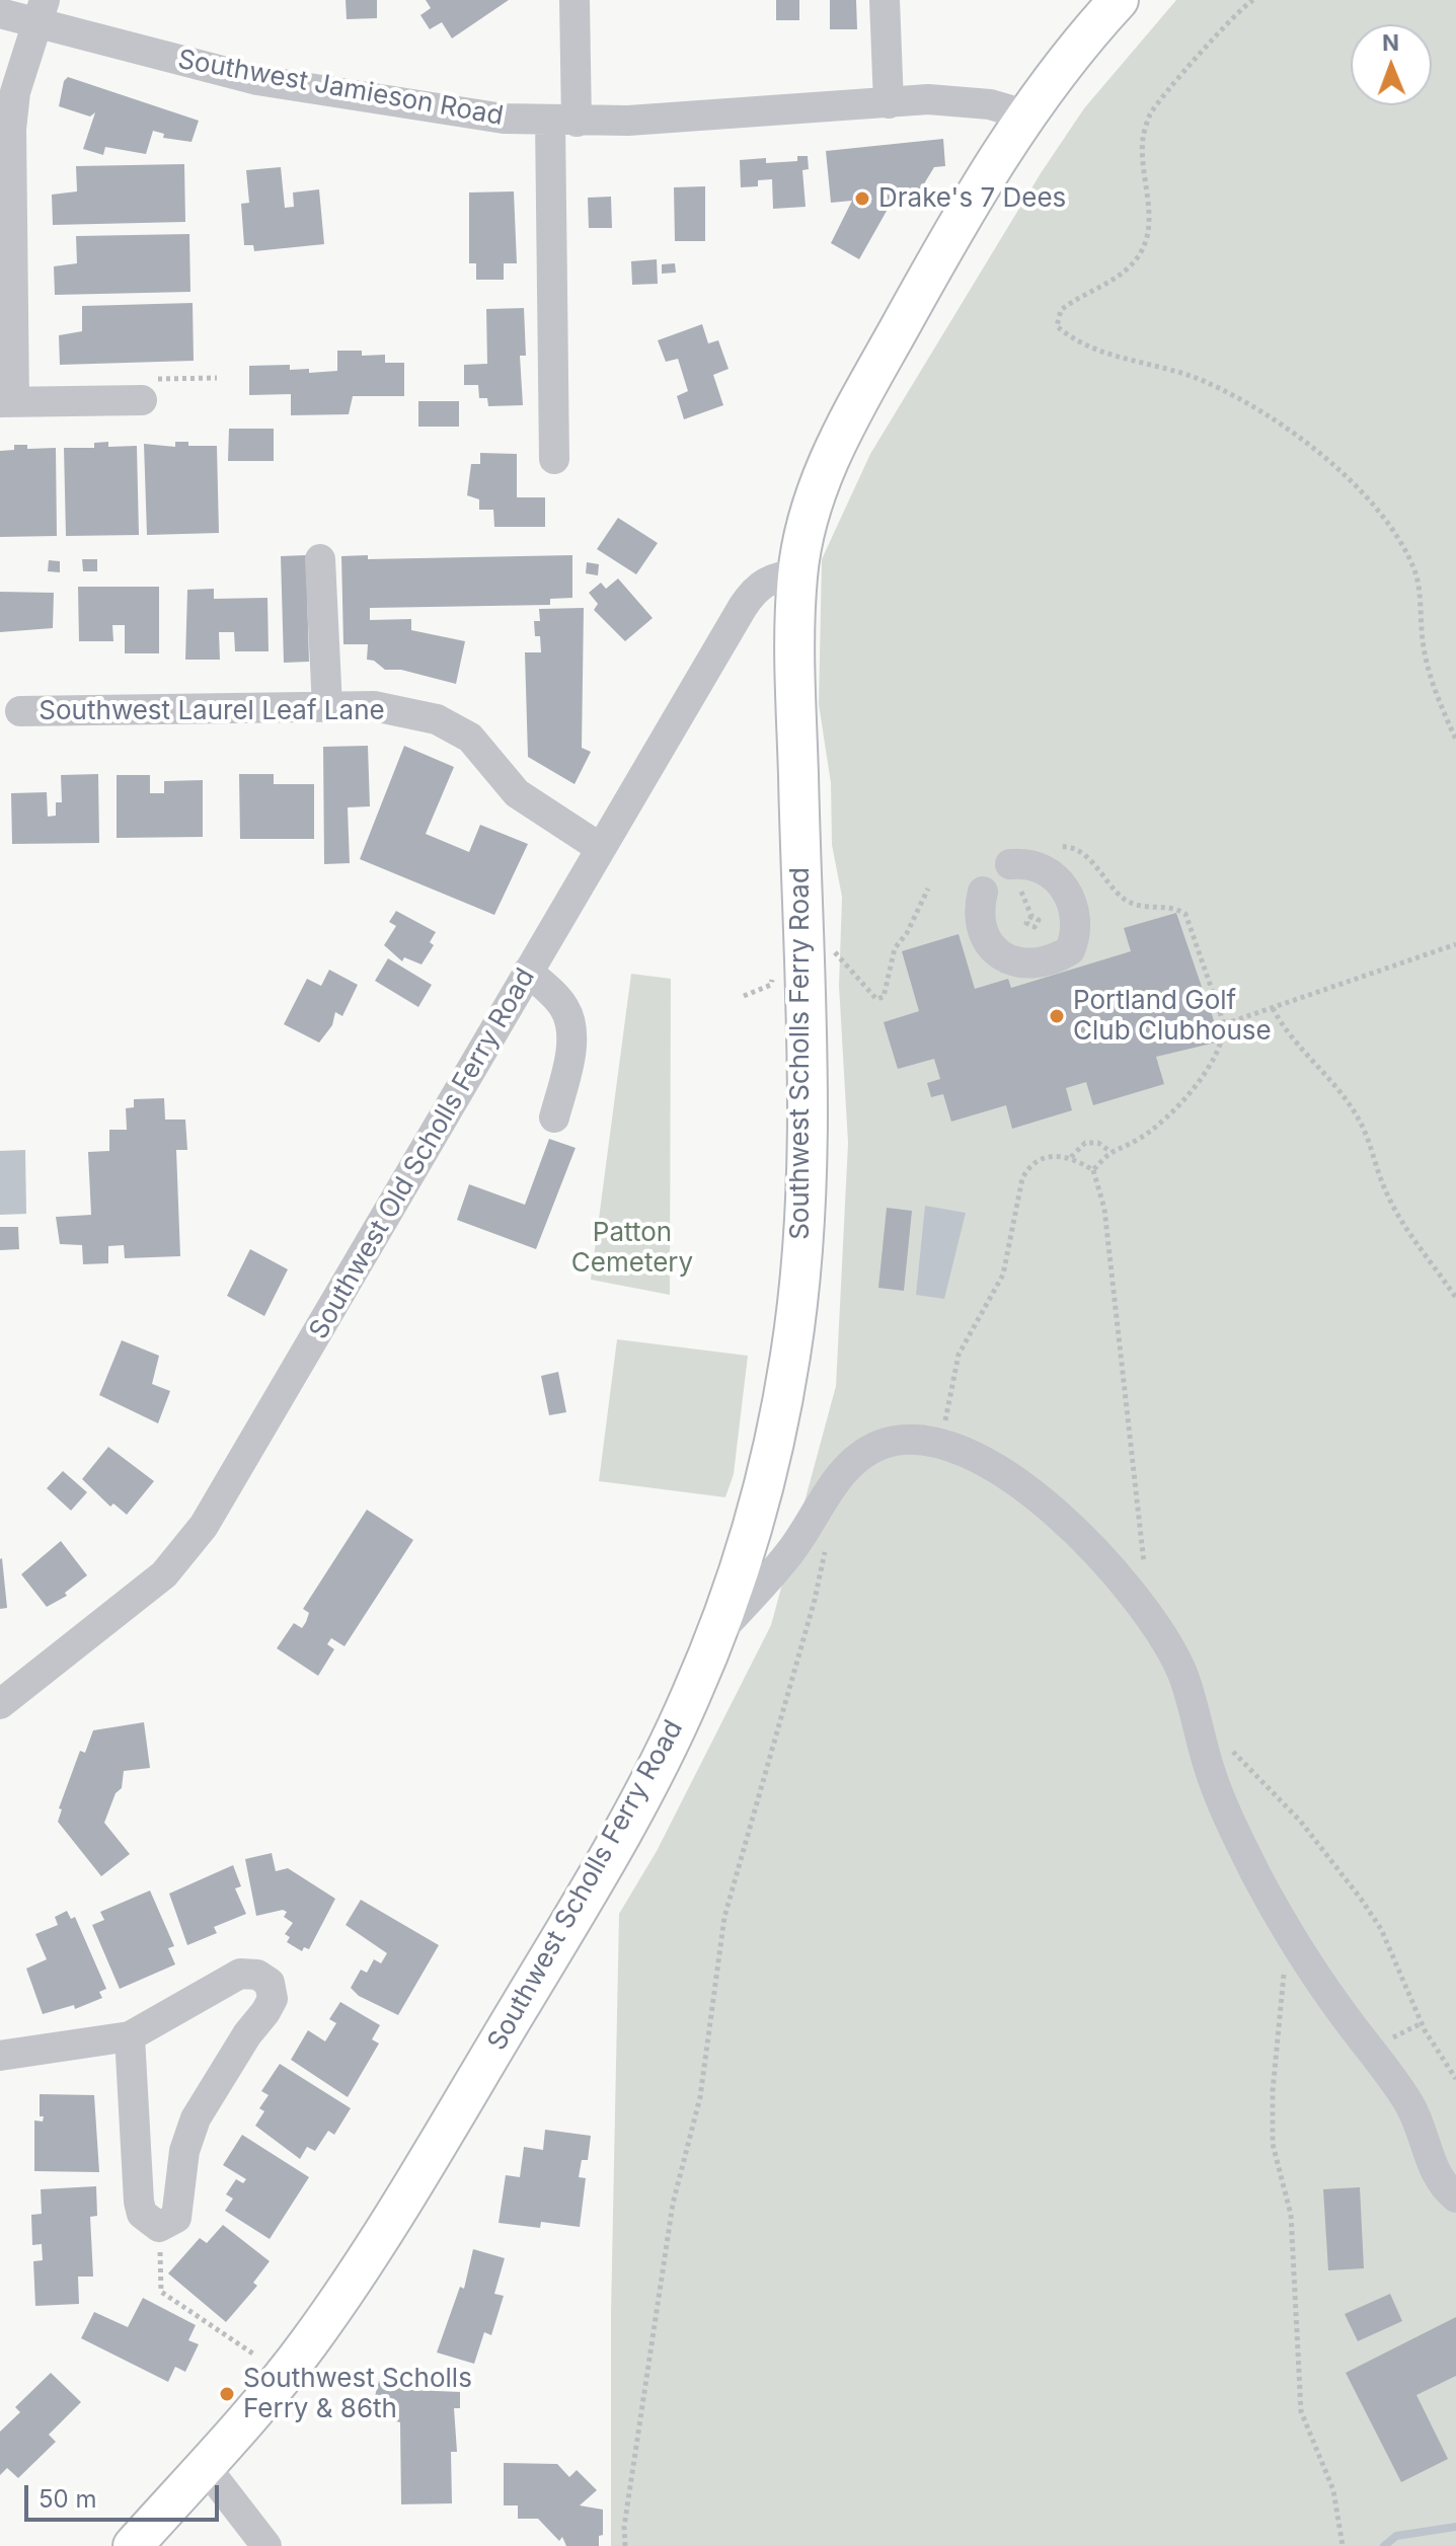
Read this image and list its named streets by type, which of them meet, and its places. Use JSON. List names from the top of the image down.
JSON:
{
  "streets": {
    "main road": ["Southwest Scholls Ferry Road"],
    "street": ["Southwest Jamieson Road", "Southwest Laurel Leaf Lane", "Southwest Old Scholls Ferry Road"]
  },
  "crossings": [
    ["Southwest Jamieson Road", "Southwest Scholls Ferry Road"],
    ["Southwest Laurel Leaf Lane", "Southwest Old Scholls Ferry Road"],
    ["Southwest Scholls Ferry Road", "Southwest Old Scholls Ferry Road"]
  ],
  "parks": ["Patton Cemetery"],
  "places": ["Drake's 7 Dees", "Portland Golf Club Clubhouse", "Southwest Scholls Ferry & 86th"],
  "scale_bar": "50 m",
  "north": "top"
}
